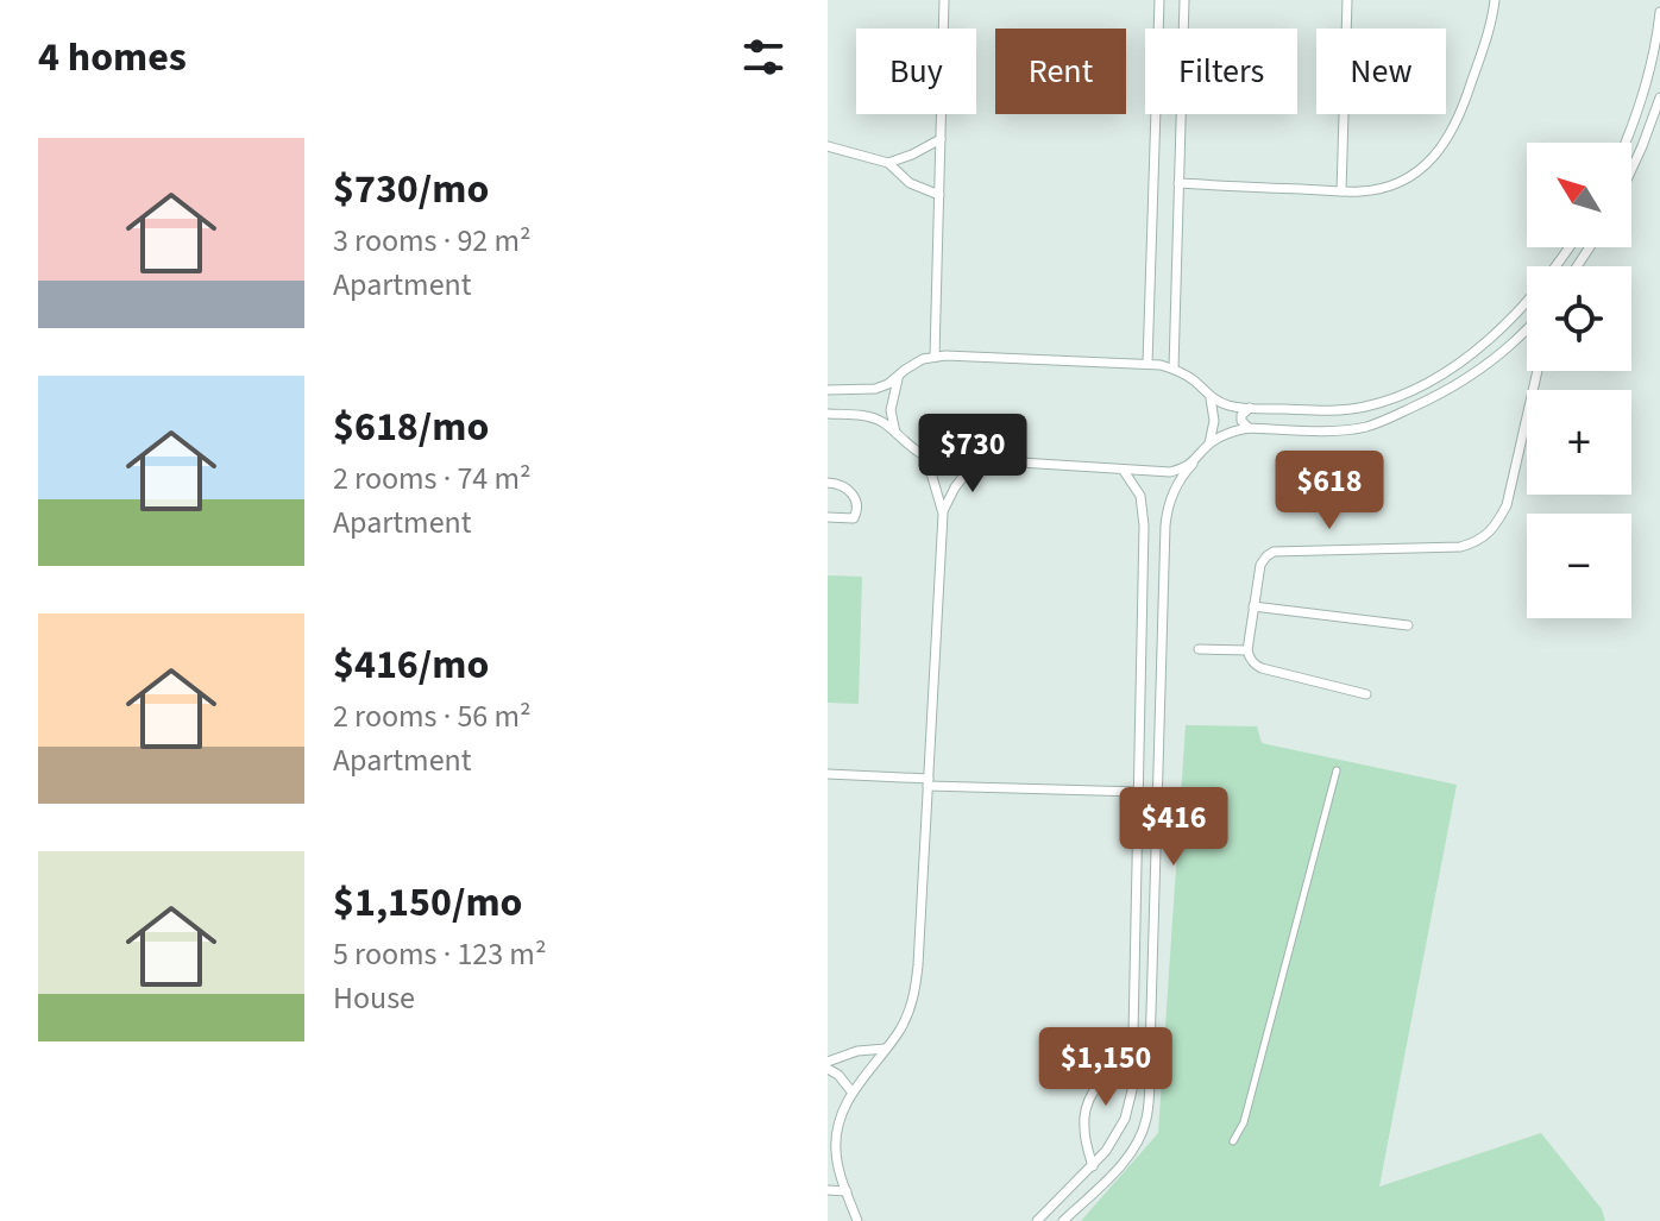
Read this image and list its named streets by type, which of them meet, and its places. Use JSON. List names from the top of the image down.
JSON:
{
  "north": "top left",
  "page": {
    "heading": "4 homes",
    "chip": [
      "Buy",
      "Rent",
      "Filters",
      "New"
    ],
    "list": [
      {
        "name": "$730/mo",
        "note": "3 rooms · 92 m² · Apartment"
      },
      {
        "name": "$618/mo",
        "note": "2 rooms · 74 m² · Apartment"
      },
      {
        "name": "$416/mo",
        "note": "2 rooms · 56 m² · Apartment"
      },
      {
        "name": "$1,150/mo",
        "note": "5 rooms · 123 m² · House"
      }
    ],
    "map_buttons": ["+", "−"],
    "price": [
      "$730",
      "$618",
      "$416",
      "$1,150"
    ]
  }
}
